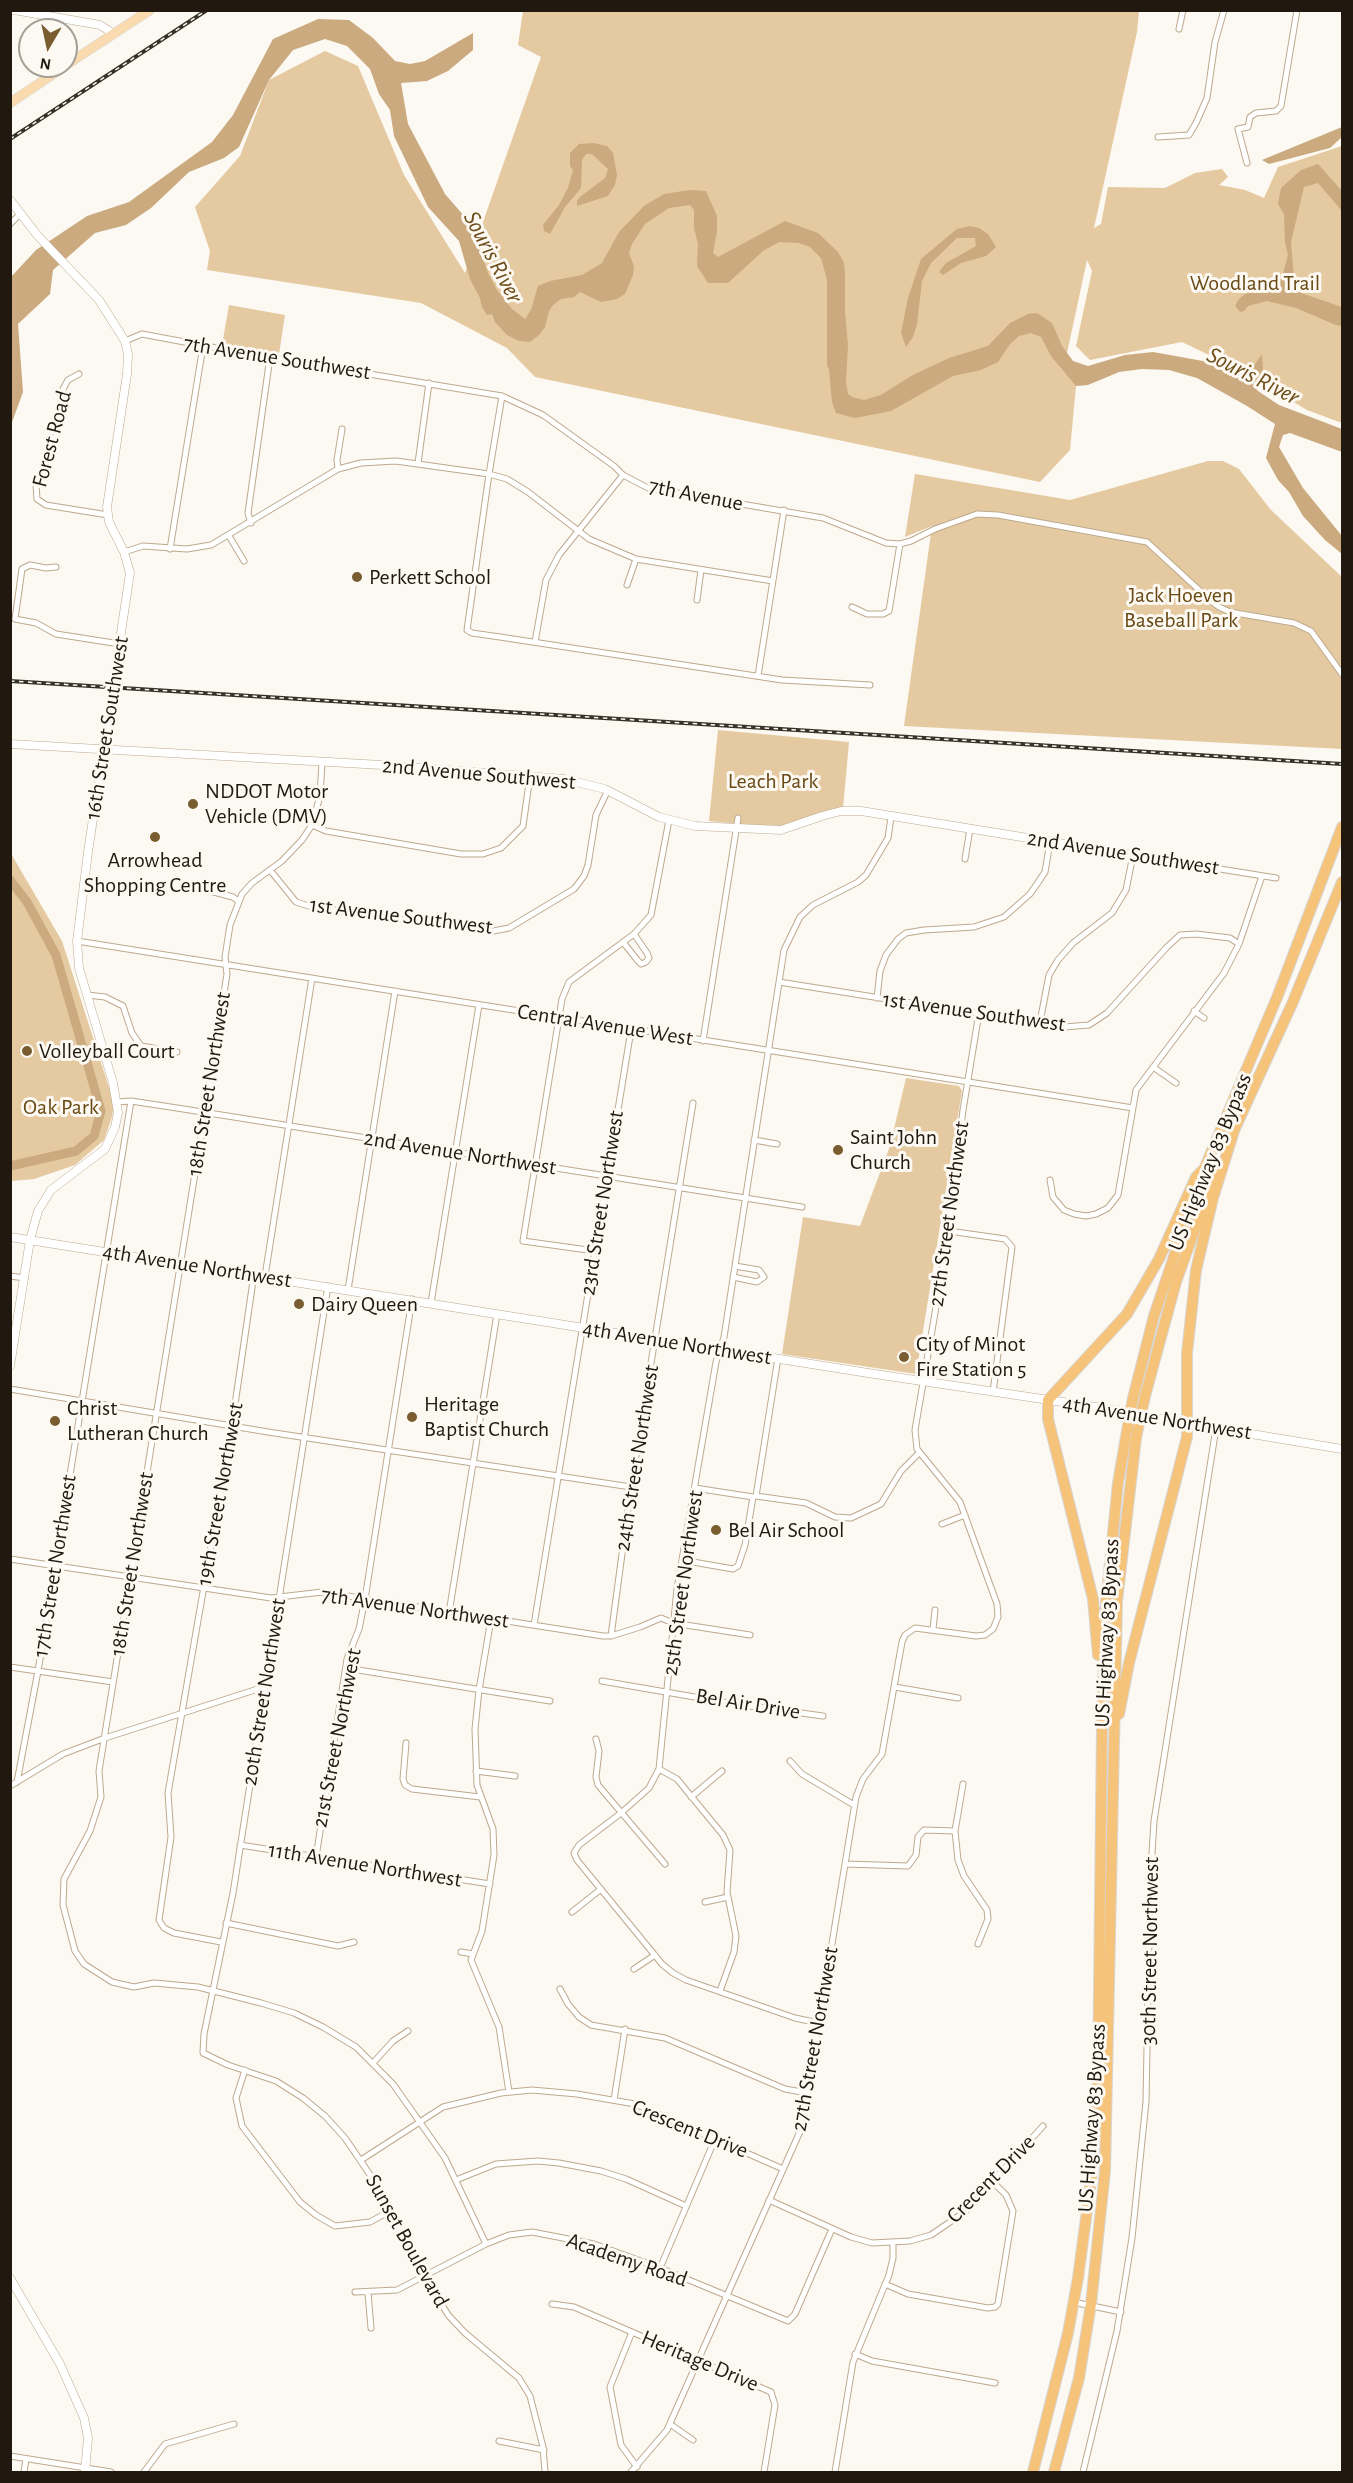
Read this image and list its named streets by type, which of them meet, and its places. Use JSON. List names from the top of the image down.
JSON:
{
  "streets": {
    "highway": ["US Highway 83 Bypass"],
    "street": [
      "7th Avenue Southwest",
      "Forest Road",
      "7th Avenue",
      "16th Street Southwest",
      "2nd Avenue Southwest",
      "1st Avenue Southwest",
      "Central Avenue West",
      "18th Street Northwest",
      "2nd Avenue Northwest",
      "23rd Street Northwest",
      "27th Street Northwest",
      "4th Avenue Northwest",
      "24th Street Northwest",
      "19th Street Northwest",
      "17th Street Northwest",
      "25th Street Northwest",
      "7th Avenue Northwest",
      "20th Street Northwest",
      "Bel Air Drive",
      "21st Street Northwest",
      "11th Avenue Northwest",
      "30th Street Northwest",
      "Crescent Drive",
      "Crecent Drive",
      "Sunset Boulevard",
      "Academy Road",
      "Heritage Drive"
    ]
  },
  "crossings": [
    ["7th Avenue Southwest", "7th Avenue"],
    ["Forest Road", "16th Street Southwest"],
    ["16th Street Southwest", "2nd Avenue Southwest"],
    ["16th Street Southwest", "Central Avenue West"],
    ["16th Street Southwest", "2nd Avenue Northwest"],
    ["2nd Avenue Southwest", "1st Avenue Southwest"],
    ["2nd Avenue Southwest", "25th Street Northwest"],
    ["1st Avenue Southwest", "27th Street Northwest"],
    ["1st Avenue Southwest", "25th Street Northwest"],
    ["Central Avenue West", "18th Street Northwest"],
    ["Central Avenue West", "23rd Street Northwest"],
    ["Central Avenue West", "27th Street Northwest"],
    ["Central Avenue West", "25th Street Northwest"],
    ["18th Street Northwest", "2nd Avenue Northwest"],
    ["18th Street Northwest", "4th Avenue Northwest"],
    ["18th Street Northwest", "7th Avenue Northwest"],
    ["18th Street Northwest", "20th Street Northwest"],
    ["18th Street Northwest", "Crescent Drive"],
    ["18th Street Northwest", "Academy Road"],
    ["2nd Avenue Northwest", "23rd Street Northwest"],
    ["2nd Avenue Northwest", "24th Street Northwest"],
    ["2nd Avenue Northwest", "17th Street Northwest"],
    ["2nd Avenue Northwest", "25th Street Northwest"],
    ["23rd Street Northwest", "4th Avenue Northwest"],
    ["23rd Street Northwest", "7th Avenue Northwest"],
    ["27th Street Northwest", "4th Avenue Northwest"],
    ["27th Street Northwest", "Crescent Drive"],
    ["27th Street Northwest", "Crecent Drive"],
    ["27th Street Northwest", "Academy Road"],
    ["27th Street Northwest", "Heritage Drive"],
    ["4th Avenue Northwest", "24th Street Northwest"],
    ["4th Avenue Northwest", "19th Street Northwest"],
    ["4th Avenue Northwest", "17th Street Northwest"],
    ["4th Avenue Northwest", "25th Street Northwest"],
    ["4th Avenue Northwest", "20th Street Northwest"],
    ["4th Avenue Northwest", "21st Street Northwest"],
    ["4th Avenue Northwest", "30th Street Northwest"],
    ["24th Street Northwest", "7th Avenue Northwest"],
    ["19th Street Northwest", "7th Avenue Northwest"],
    ["19th Street Northwest", "20th Street Northwest"],
    ["17th Street Northwest", "7th Avenue Northwest"],
    ["25th Street Northwest", "7th Avenue Northwest"],
    ["25th Street Northwest", "Bel Air Drive"],
    ["7th Avenue Northwest", "20th Street Northwest"],
    ["7th Avenue Northwest", "21st Street Northwest"],
    ["20th Street Northwest", "11th Avenue Northwest"],
    ["20th Street Northwest", "Sunset Boulevard"],
    ["21st Street Northwest", "11th Avenue Northwest"],
    ["Crescent Drive", "Sunset Boulevard"],
    ["Crecent Drive", "Academy Road"],
    ["Sunset Boulevard", "Academy Road"]
  ],
  "water": ["Souris River"],
  "parks": [
    "Woodland Trail",
    "Jack Hoeven Baseball Park",
    "Leach Park",
    "Oak Park"
  ],
  "places": [
    "Perkett School",
    "NDDOT Motor Vehicle (DMV)",
    "Arrowhead Shopping Centre",
    "Volleyball Court",
    "Saint John Church",
    "Dairy Queen",
    "City of Minot Fire Station 5",
    "Heritage Baptist Church",
    "Christ Lutheran Church",
    "Bel Air School"
  ],
  "north": "bottom"
}
